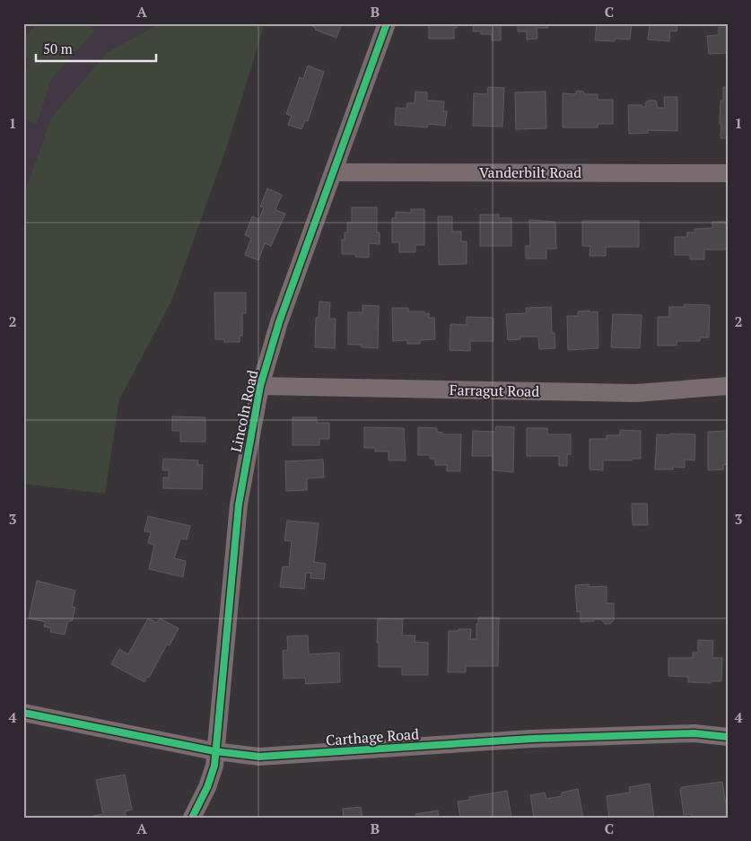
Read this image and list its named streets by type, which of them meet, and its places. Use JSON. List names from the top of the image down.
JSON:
{
  "streets": {
    "street": [
      "Vanderbilt Road",
      "Farragut Road",
      "Lincoln Road",
      "Carthage Road"
    ]
  },
  "crossings": [
    ["Vanderbilt Road", "Lincoln Road"],
    ["Farragut Road", "Lincoln Road"],
    ["Lincoln Road", "Carthage Road"]
  ],
  "scale_bar": "50 m",
  "grid": {
    "columns": ["A", "B", "C"],
    "rows": [
      "1",
      "2",
      "3",
      "4"
    ]
  }
}
